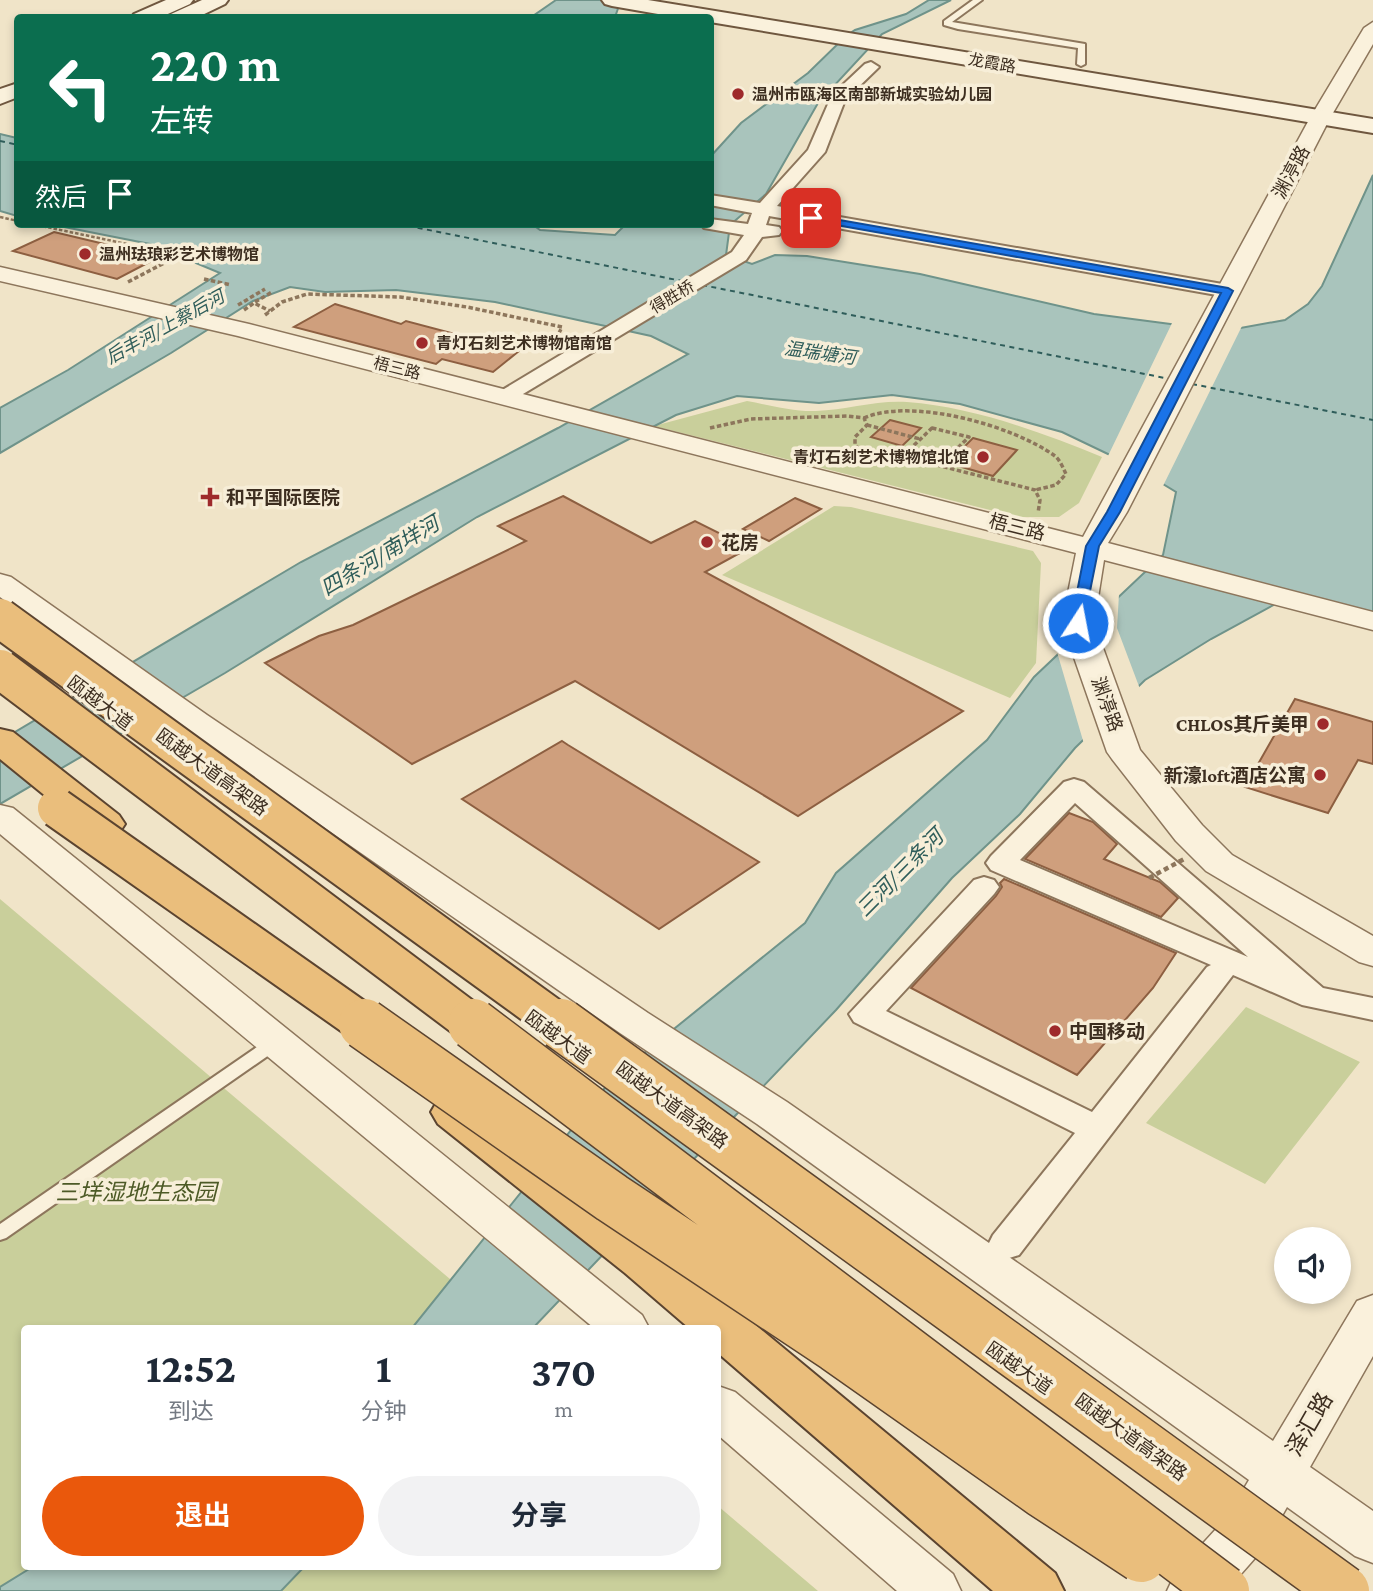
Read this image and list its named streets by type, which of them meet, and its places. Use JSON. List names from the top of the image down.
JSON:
{
  "streets": {
    "highway": ["瓯越大道", "瓯越大道高架路"],
    "main road": ["龙霞路"],
    "street": [
      "渊渟路",
      "得胜桥",
      "梧三路",
      "泽汇路"
    ]
  },
  "crossings": [
    ["龙霞路", "渊渟路"],
    ["渊渟路", "梧三路"],
    ["得胜桥", "梧三路"],
    ["瓯越大道", "泽汇路"]
  ],
  "water": [
    "后丰河/上蔡后河",
    "温瑞塘河",
    "四条河/南垟河",
    "三河/三条河"
  ],
  "parks": ["三垟湿地生态园"],
  "places": {
    "other": [
      "温州市瓯海区南部新城实验幼儿园",
      "温州珐琅彩艺术博物馆",
      "青灯石刻艺术博物馆南馆",
      "青灯石刻艺术博物馆北馆",
      "花房",
      "CHLOS其斤美甲",
      "新濠loft酒店公寓",
      "中国移动"
    ],
    "health": ["和平国际医院"]
  },
  "page": {
    "turn": ["220 m", "左转"],
    "then": "然后",
    "eta": [
      "12:52",
      "到达",
      "1",
      "分钟",
      "370",
      "m"
    ],
    "buttons": ["退出", "分享"]
  }
}
